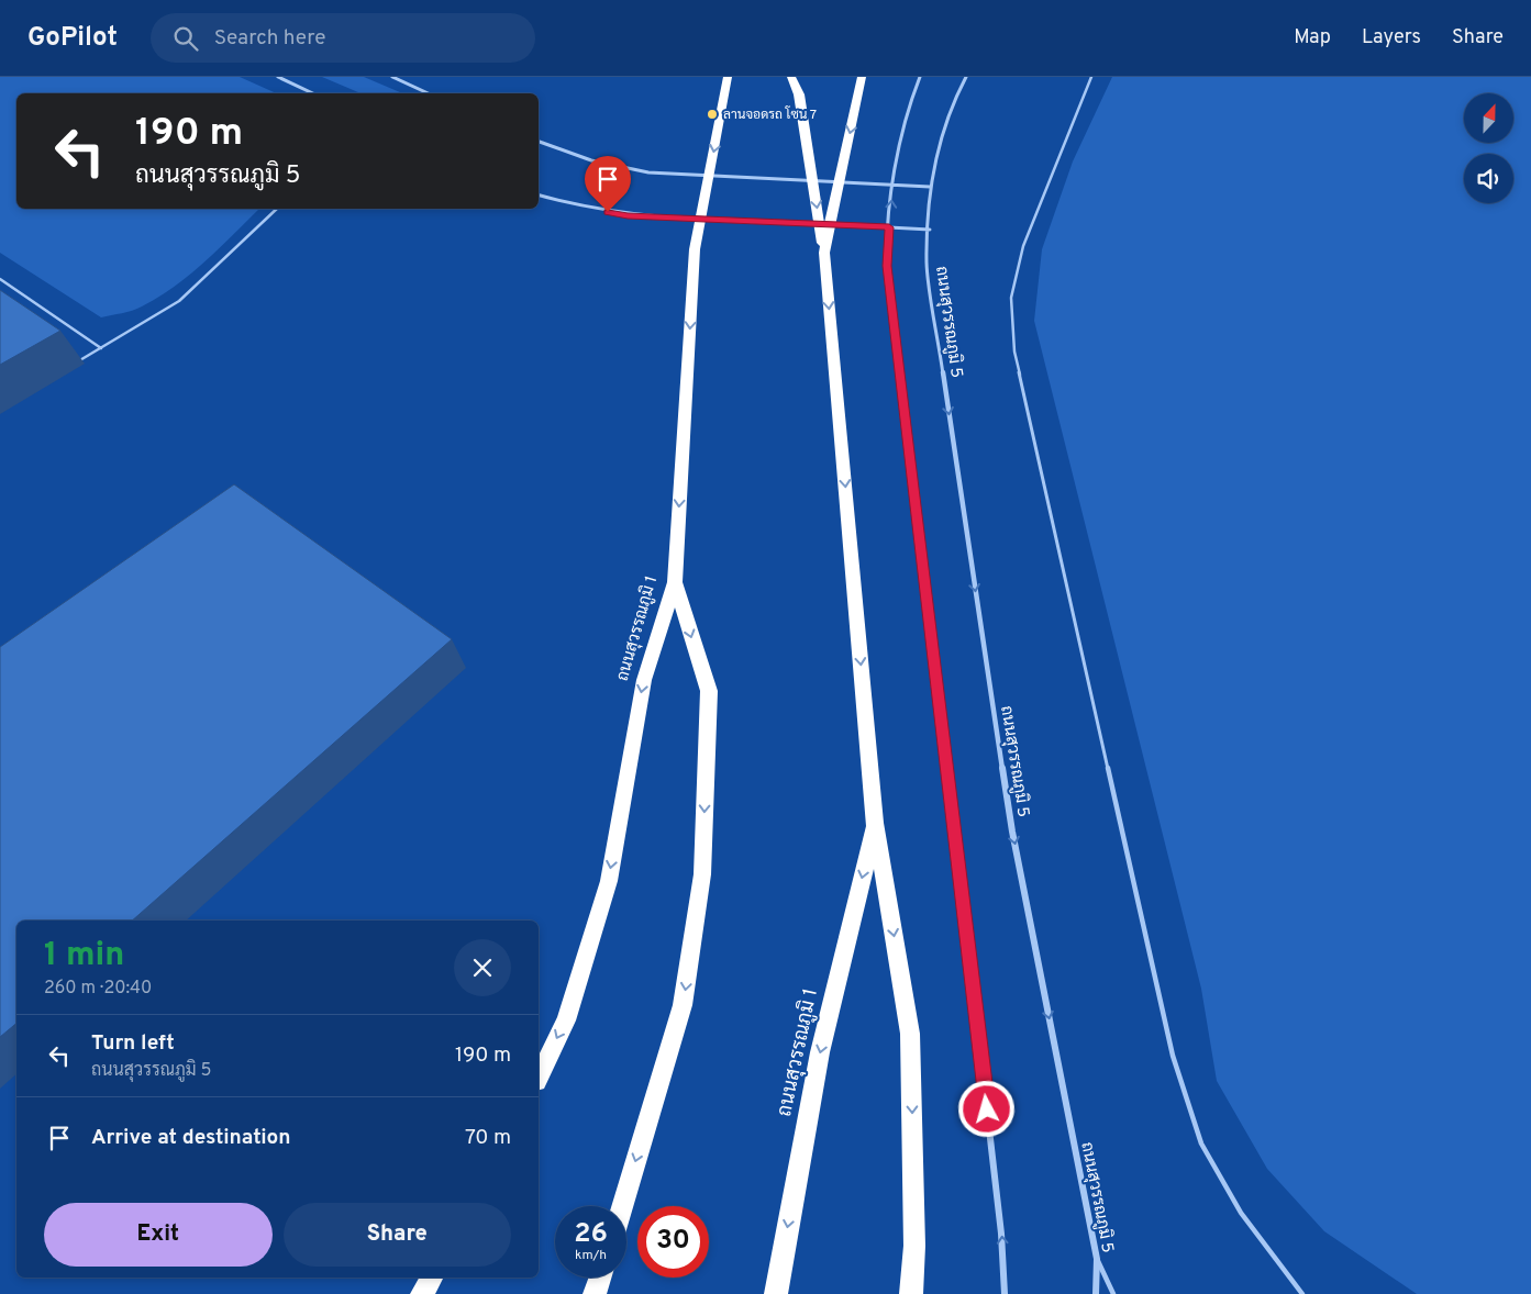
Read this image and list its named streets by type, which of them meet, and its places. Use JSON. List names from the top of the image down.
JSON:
{
  "streets": {
    "highway": ["ถนนสุวรรณภูมิ 1"],
    "street": ["ถนนสุวรรณภูมิ 5"]
  },
  "one_way": ["ถนนสุวรรณภูมิ 1"],
  "places": ["ลานจอดรถ โซน 7"],
  "north": "top",
  "page": {
    "header": "GoPilot",
    "search": "Search here",
    "nav": ["Map", "Layers", "Share"],
    "turn": ["190 m", "ถนนสุวรรณภูมิ 5"],
    "heading": ["1 min", "260 m · 20:40"],
    "list": [
      {
        "name": "Turn left",
        "note": "ถนนสุวรรณภูมิ 5",
        "value": "190 m"
      },
      {
        "name": "Arrive at destination",
        "value": "70 m"
      }
    ],
    "buttons": ["Exit", "Share"],
    "speed": "26 km/h",
    "limit": "30"
  }
}
